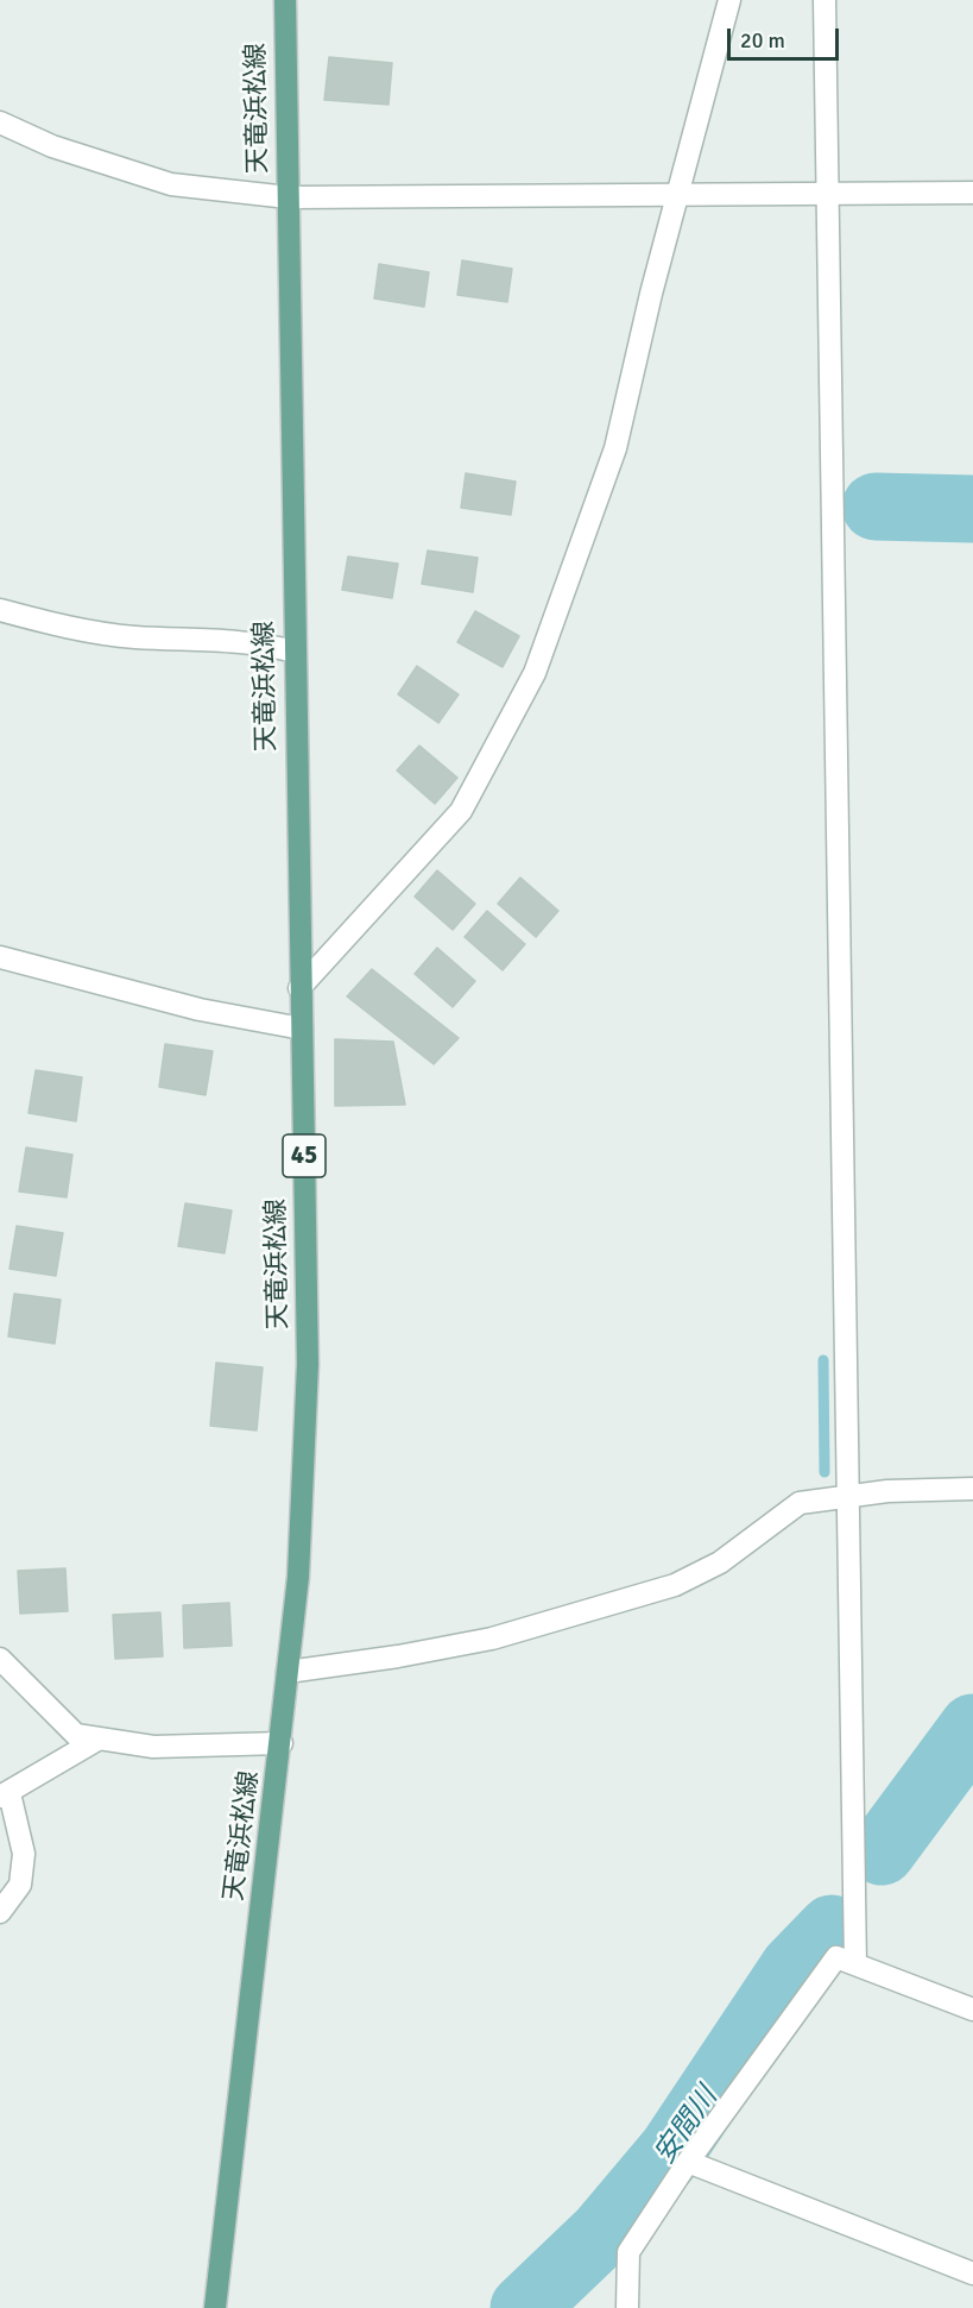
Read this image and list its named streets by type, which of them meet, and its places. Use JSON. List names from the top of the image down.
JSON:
{
  "streets": {
    "main road": ["天竜浜松線", "45"]
  },
  "water": ["安間川"],
  "scale_bar": "20 m"
}
